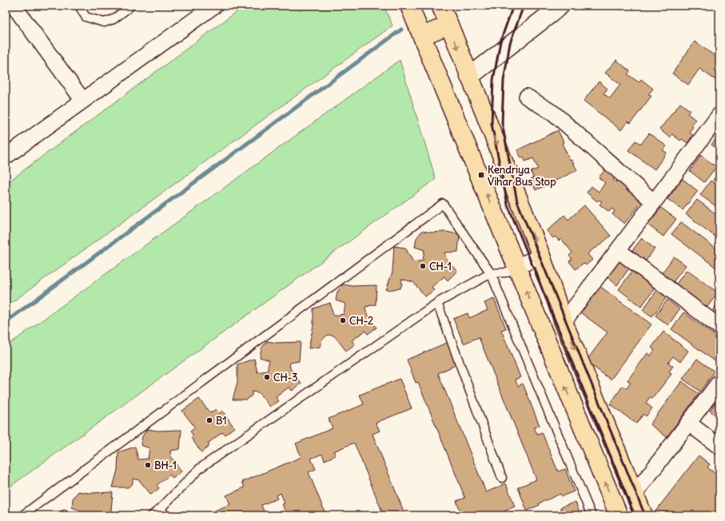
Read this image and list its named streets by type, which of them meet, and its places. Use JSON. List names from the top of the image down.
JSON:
{
  "places": {
    "transit": ["Kendriya Vihar Bus Stop"],
    "other": [
      "CH-1",
      "CH-2",
      "CH-3",
      "B1",
      "BH-1"
    ]
  }
}
